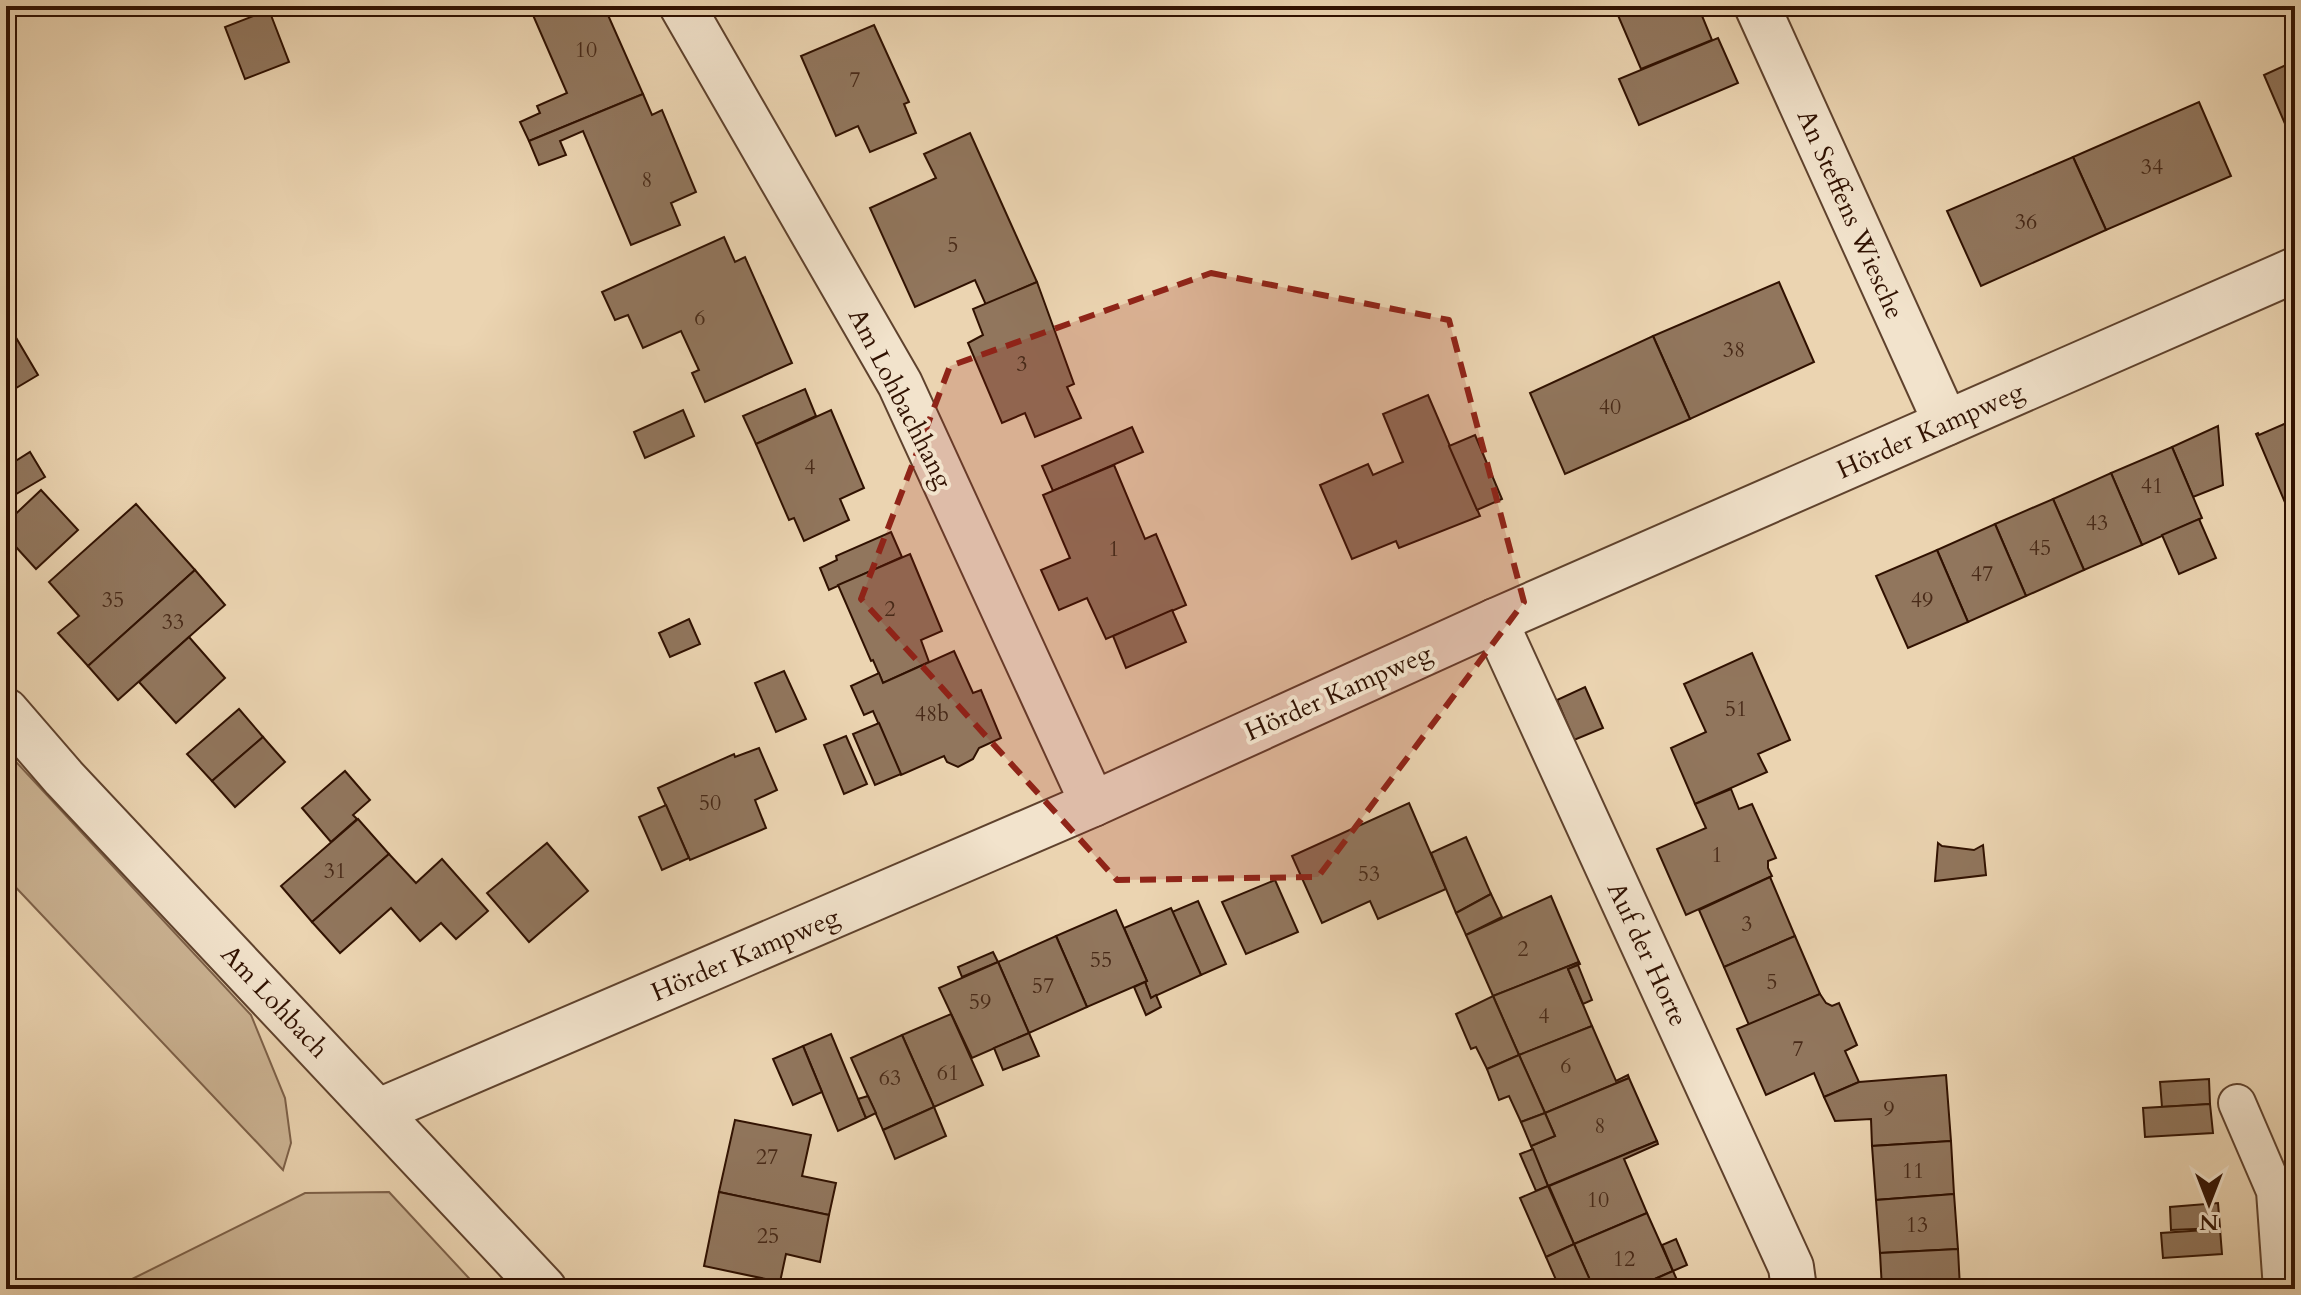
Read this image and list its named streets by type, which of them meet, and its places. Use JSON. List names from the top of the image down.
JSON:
{
  "streets": {
    "street": [
      "An Steffens Wiesche",
      "Am Lohbachhang",
      "Hörder Kampweg",
      "Auf der Horte",
      "Am Lohbach"
    ]
  },
  "crossings": [
    ["An Steffens Wiesche", "Hörder Kampweg"],
    ["Am Lohbachhang", "Hörder Kampweg"],
    ["Hörder Kampweg", "Auf der Horte"],
    ["Hörder Kampweg", "Am Lohbach"]
  ],
  "house_numbers": [
    "10",
    "7",
    "34",
    "8",
    "36",
    "5",
    "6",
    "38",
    "3",
    "40",
    "4",
    "41",
    "43",
    "45",
    "1",
    "47",
    "35",
    "49",
    "2",
    "33",
    "51",
    "48b",
    "50",
    "1",
    "31",
    "53",
    "3",
    "2",
    "55",
    "5",
    "57",
    "59",
    "4",
    "7",
    "6",
    "61",
    "63",
    "9",
    "8",
    "27",
    "11",
    "10",
    "13",
    "25",
    "12"
  ],
  "north": "bottom"
}
